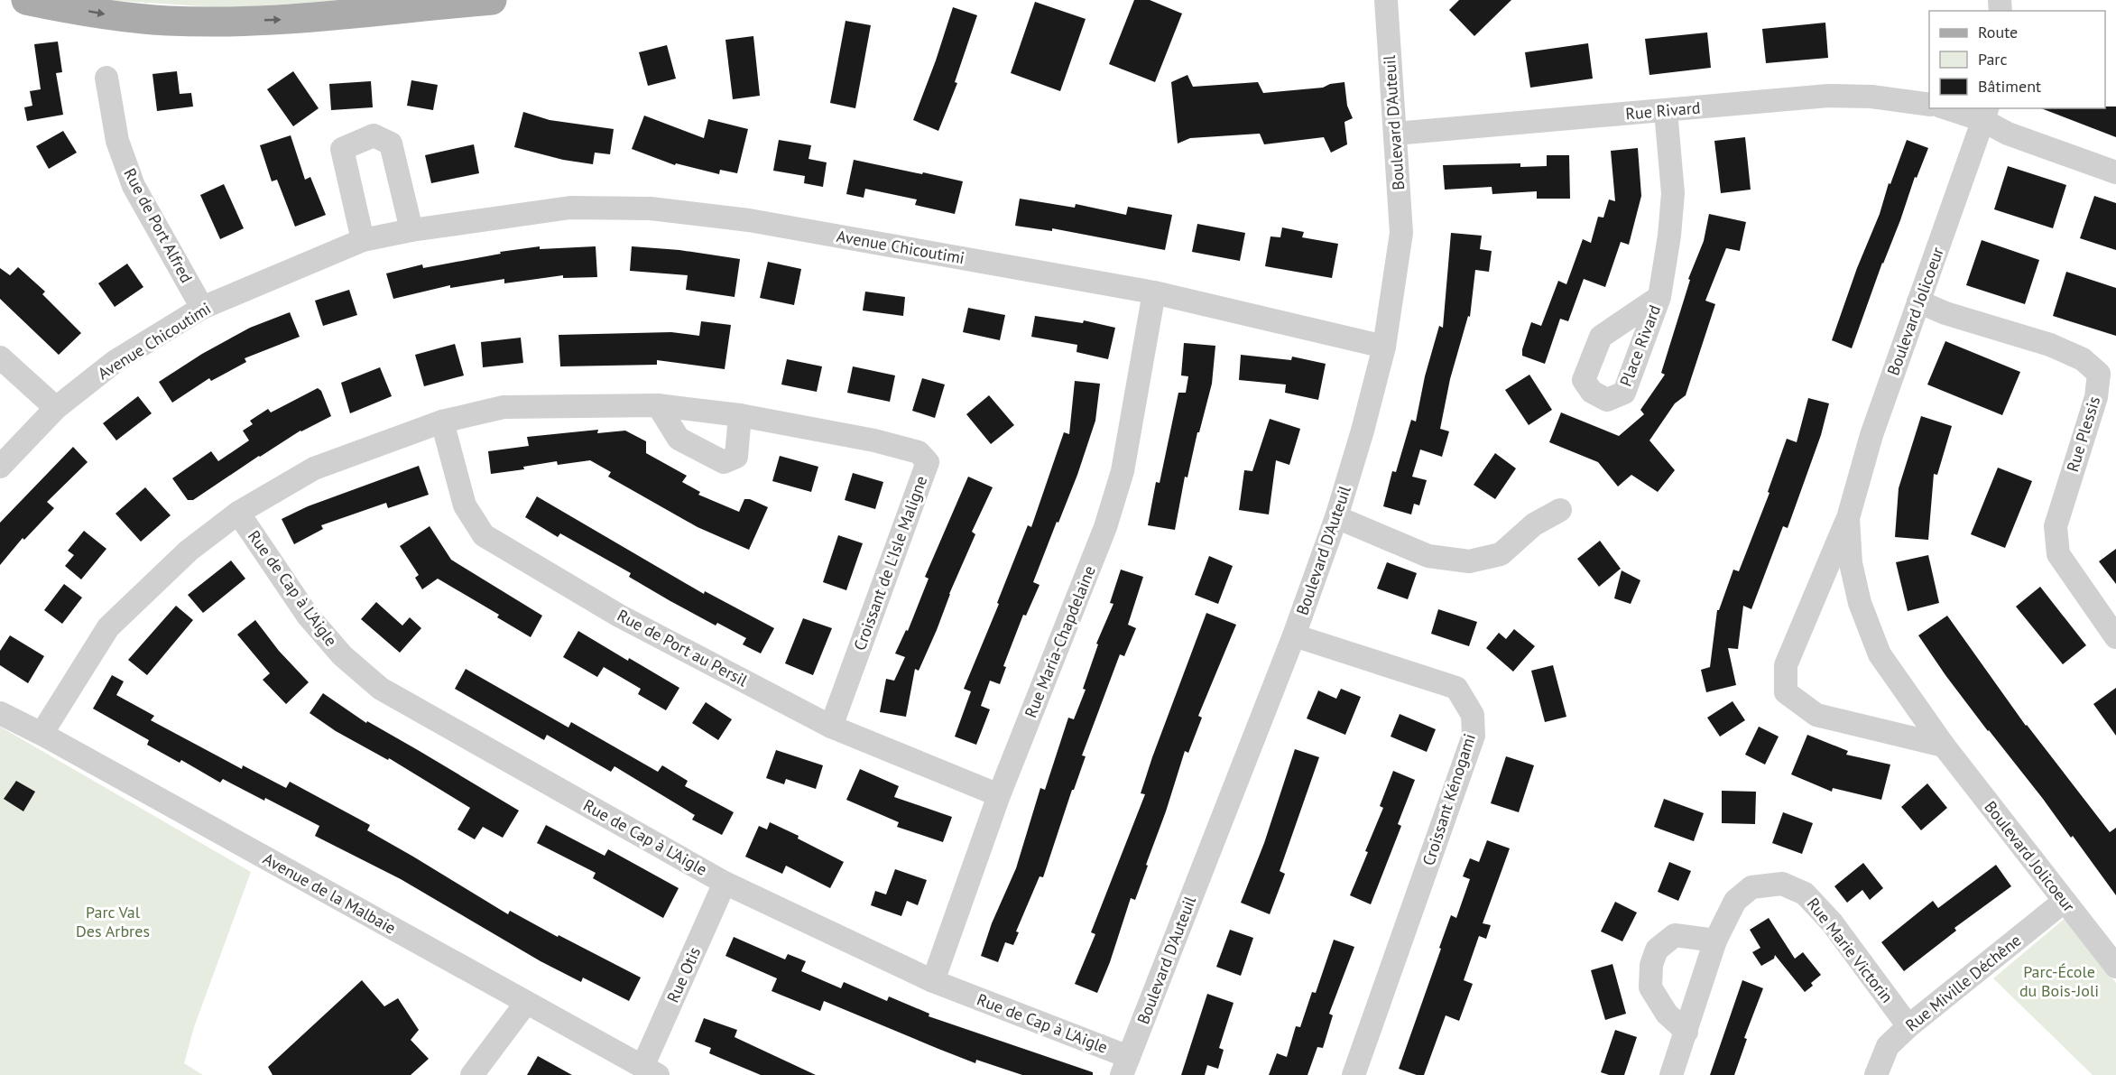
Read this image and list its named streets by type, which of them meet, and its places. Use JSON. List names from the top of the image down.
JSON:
{
  "streets": {
    "street": [
      "Rue Rivard",
      "Boulevard D'Auteuil",
      "Rue de Port Alfred",
      "Avenue Chicoutimi",
      "Boulevard Jolicoeur",
      "Place Rivard",
      "Rue Plessis",
      "Croissant de L'Isle Maligne",
      "Rue de Cap à L'Aigle",
      "Rue Maria-Chapdelaine",
      "Rue de Port au Persil",
      "Croissant Kénogami",
      "Avenue de la Malbaie",
      "Rue Marie Victorin",
      "Rue Otis",
      "Rue Miville Déchêne"
    ]
  },
  "crossings": [
    ["Rue Rivard", "Boulevard D'Auteuil"],
    ["Rue Rivard", "Place Rivard"],
    ["Boulevard D'Auteuil", "Avenue Chicoutimi"],
    ["Boulevard D'Auteuil", "Rue de Cap à L'Aigle"],
    ["Boulevard D'Auteuil", "Croissant Kénogami"],
    ["Rue de Port Alfred", "Avenue Chicoutimi"],
    ["Avenue Chicoutimi", "Rue Maria-Chapdelaine"],
    ["Boulevard Jolicoeur", "Rue Plessis"],
    ["Boulevard Jolicoeur", "Rue Miville Déchêne"],
    ["Croissant de L'Isle Maligne", "Rue de Cap à L'Aigle"],
    ["Croissant de L'Isle Maligne", "Rue de Port au Persil"],
    ["Croissant de L'Isle Maligne", "Avenue de la Malbaie"],
    ["Rue de Cap à L'Aigle", "Rue Maria-Chapdelaine"],
    ["Rue de Cap à L'Aigle", "Rue Otis"],
    ["Rue Maria-Chapdelaine", "Rue de Port au Persil"],
    ["Avenue de la Malbaie", "Rue Otis"],
    ["Rue Marie Victorin", "Rue Miville Déchêne"]
  ],
  "parks": ["Parc Val Des Arbres", "Parc-École du Bois-Joli"],
  "legend": ["Route", "Parc", "Bâtiment"]
}
